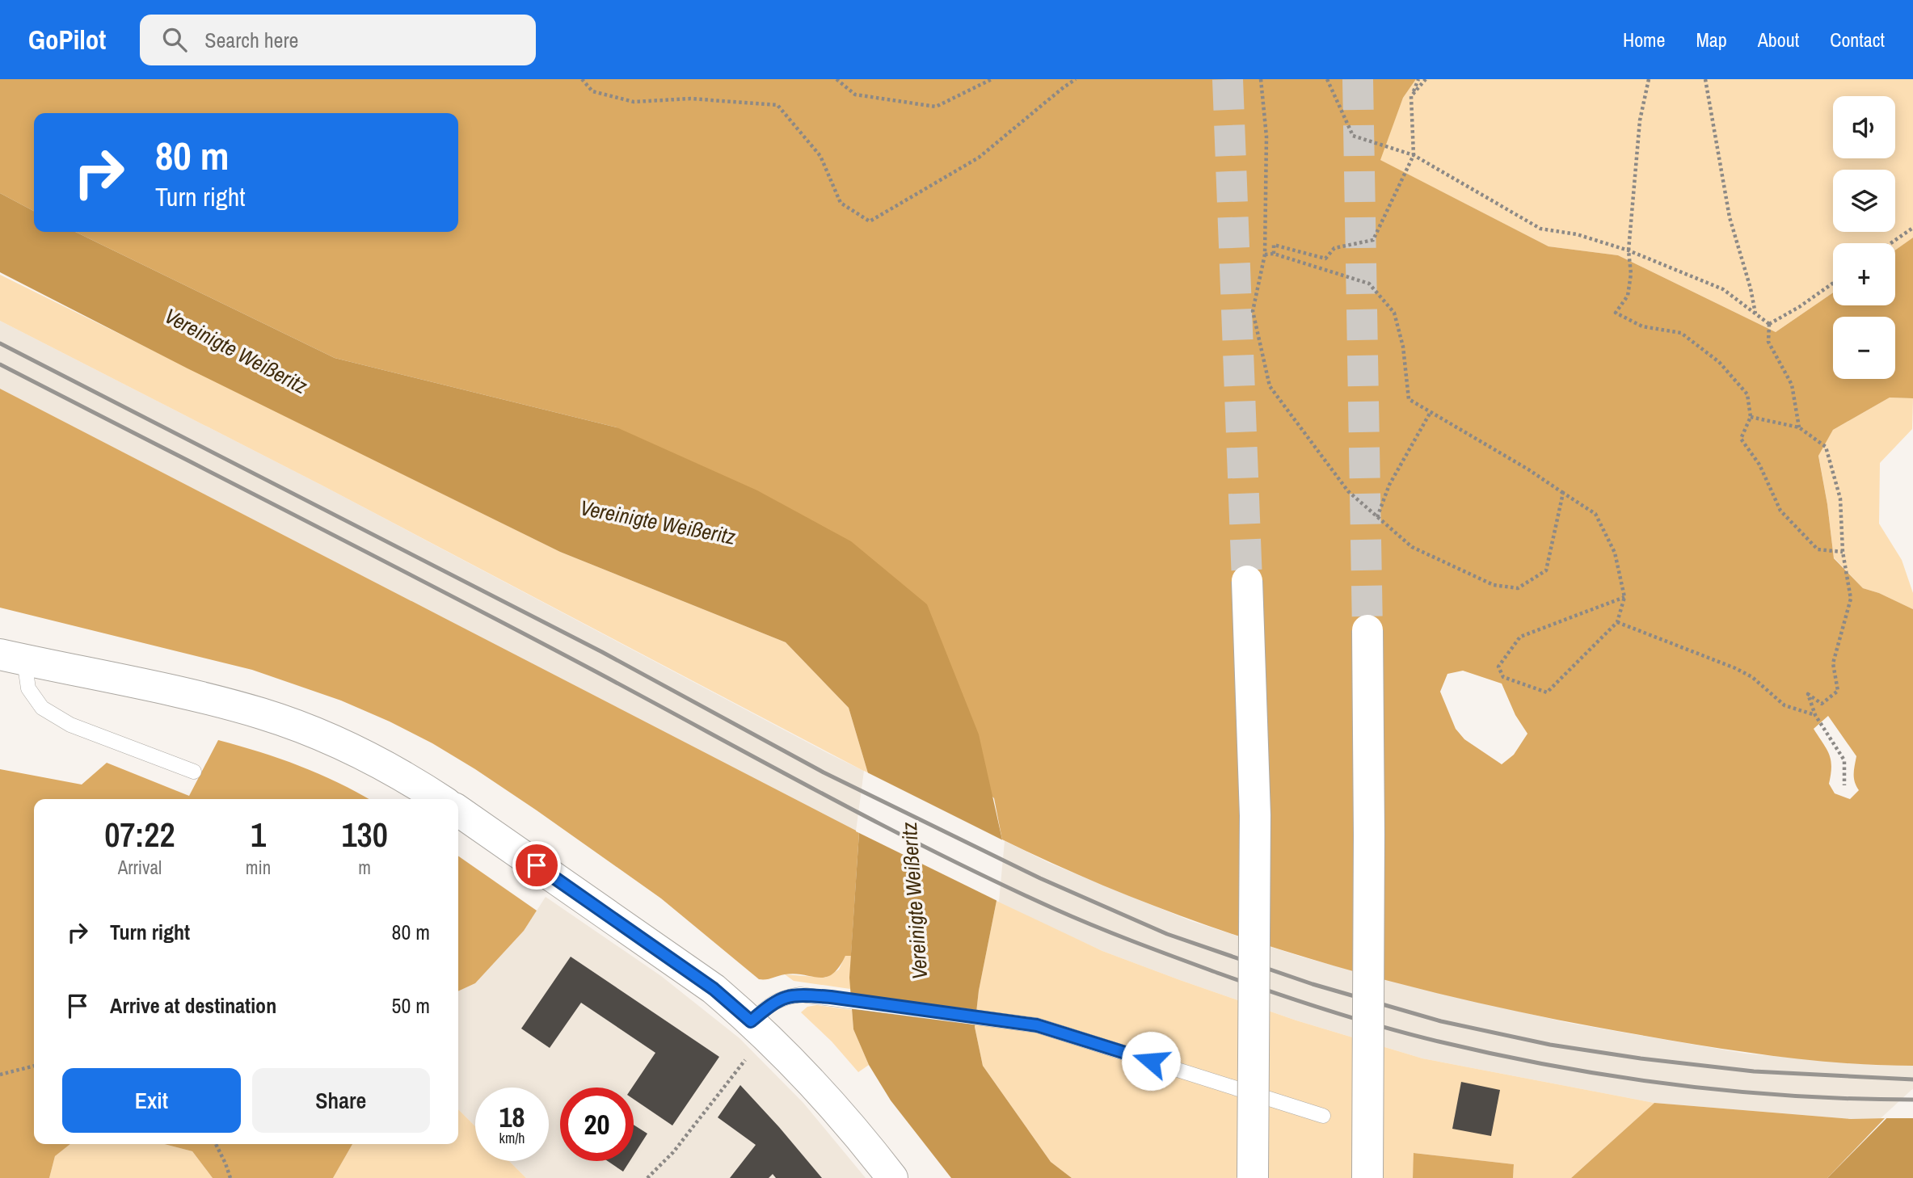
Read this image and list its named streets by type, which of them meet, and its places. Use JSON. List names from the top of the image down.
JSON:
{
  "water": ["Vereinigte Weißeritz"],
  "page": {
    "header": "GoPilot",
    "search": "Search here",
    "nav": [
      "Home",
      "Map",
      "About",
      "Contact"
    ],
    "map_buttons": ["+", "−"],
    "turn": ["80 m", "Turn right"],
    "eta": [
      "07:22",
      "Arrival",
      "1",
      "min",
      "130",
      "m"
    ],
    "list": [
      {
        "name": "Turn right",
        "value": "80 m"
      },
      {
        "name": "Arrive at destination",
        "value": "50 m"
      }
    ],
    "buttons": ["Exit", "Share"],
    "speed": "18 km/h",
    "limit": "20"
  }
}
